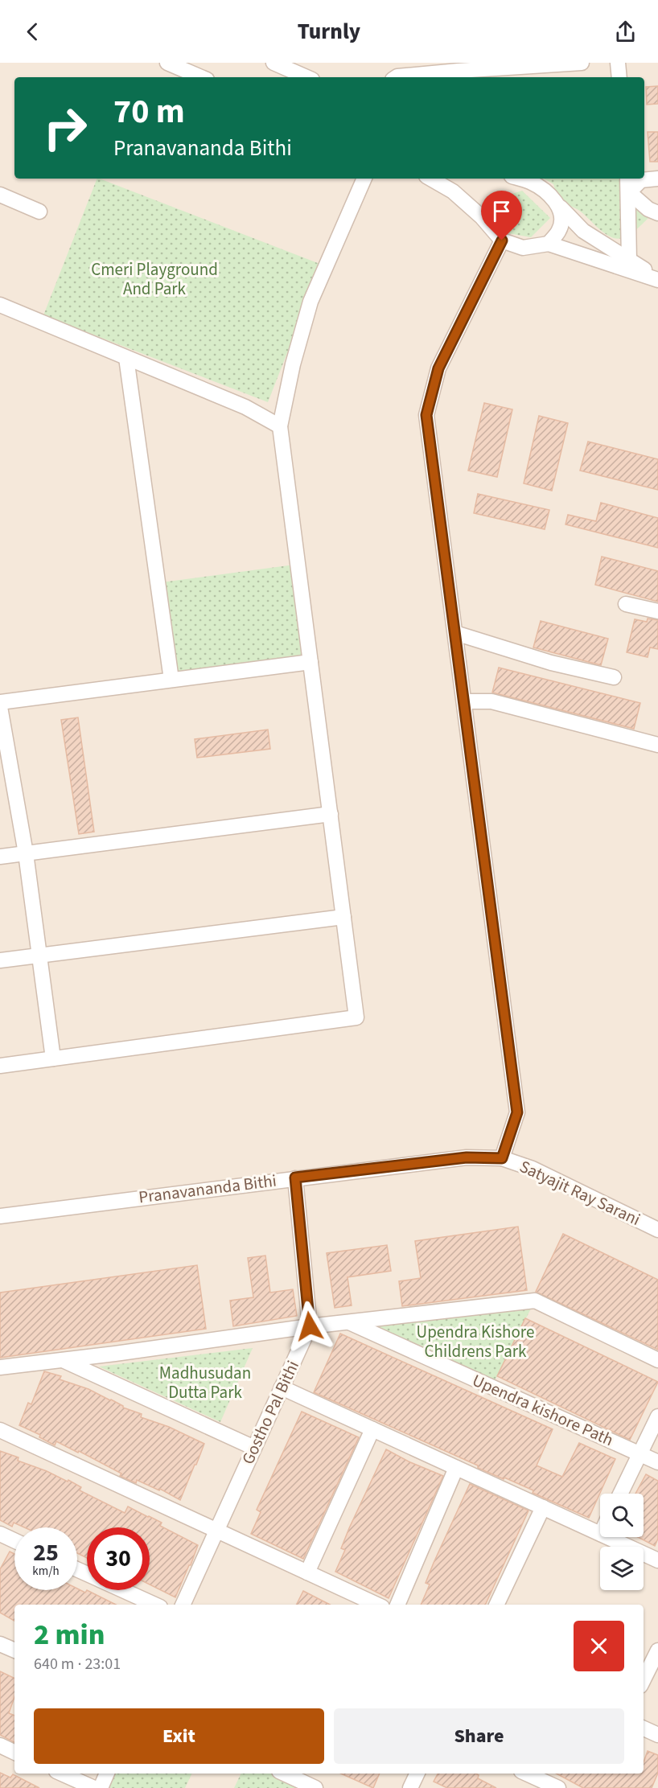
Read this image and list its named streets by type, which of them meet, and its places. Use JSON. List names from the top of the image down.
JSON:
{
  "streets": {
    "street": [
      "Pranavananda Bithi",
      "Satyajit Ray Sarani",
      "Upendra kishore Path",
      "Gostho Pal Bithi"
    ]
  },
  "crossings": [
    ["Pranavananda Bithi", "Satyajit Ray Sarani"]
  ],
  "parks": ["Cmeri Playground And Park", "Upendra Kishore Childrens Park", "Madhusudan Dutta Park"],
  "page": {
    "header": "Turnly",
    "turn": ["70 m", "Pranavananda Bithi"],
    "speed": "25 km/h",
    "limit": "30",
    "heading": ["2 min", "640 m · 23:01"],
    "buttons": ["Exit", "Share"]
  }
}
